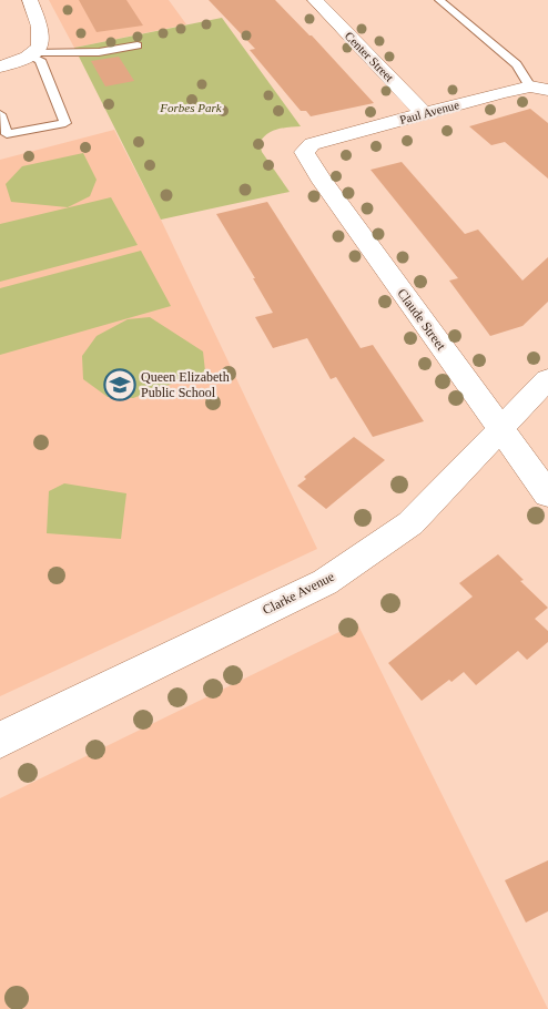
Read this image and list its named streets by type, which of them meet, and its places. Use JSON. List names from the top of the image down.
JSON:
{
  "streets": {
    "street": [
      "Center Street",
      "Paul Avenue",
      "Claude Street",
      "Clarke Avenue"
    ]
  },
  "crossings": [
    ["Center Street", "Paul Avenue"],
    ["Paul Avenue", "Claude Street"],
    ["Claude Street", "Clarke Avenue"]
  ],
  "parks": ["Forbes Park"],
  "places": {
    "school or university": ["Queen Elizabeth Public School"]
  }
}
